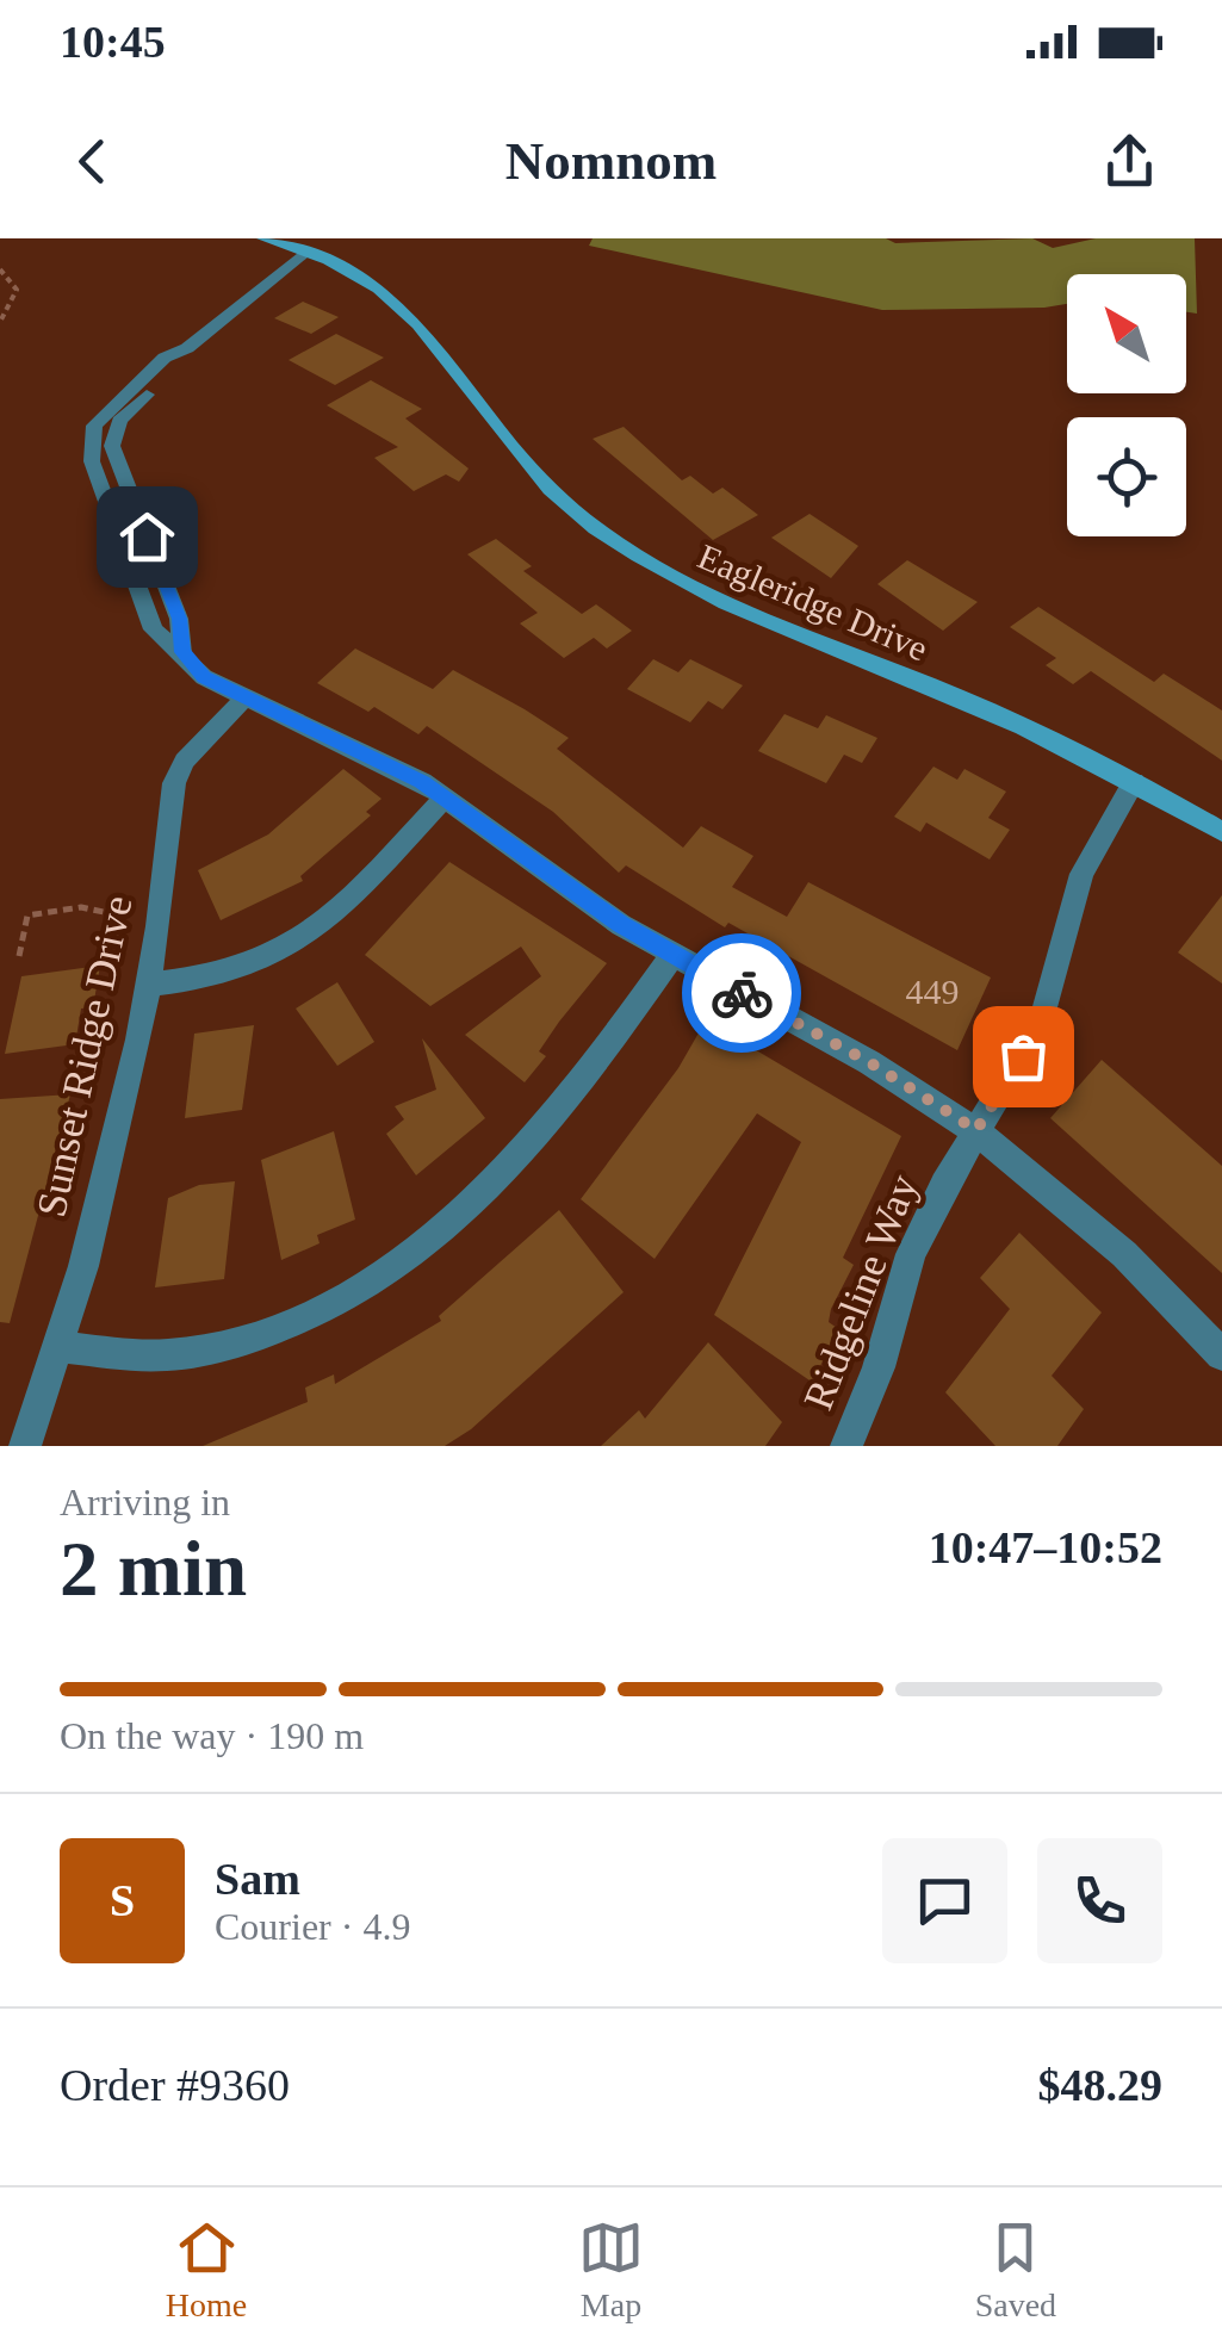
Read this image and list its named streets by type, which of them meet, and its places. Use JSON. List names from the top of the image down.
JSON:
{
  "streets": {
    "main road": ["Eagleridge Drive"],
    "street": ["Sunset Ridge Drive", "Ridgeline Way"]
  },
  "crossings": [
    ["Eagleridge Drive", "Ridgeline Way"]
  ],
  "house_numbers": ["449"],
  "north": "top left",
  "page": {
    "status": "10:45",
    "header": "Nomnom",
    "heading": ["2 min", "Arriving in", "10:47–10:52"],
    "panel": [
      "Sam",
      "Courier · 4.9",
      "Order #9360",
      "$48.29"
    ],
    "bar": "On the way · 190 m",
    "round": "S",
    "tabs": ["Home", "Map", "Saved"]
  }
}
